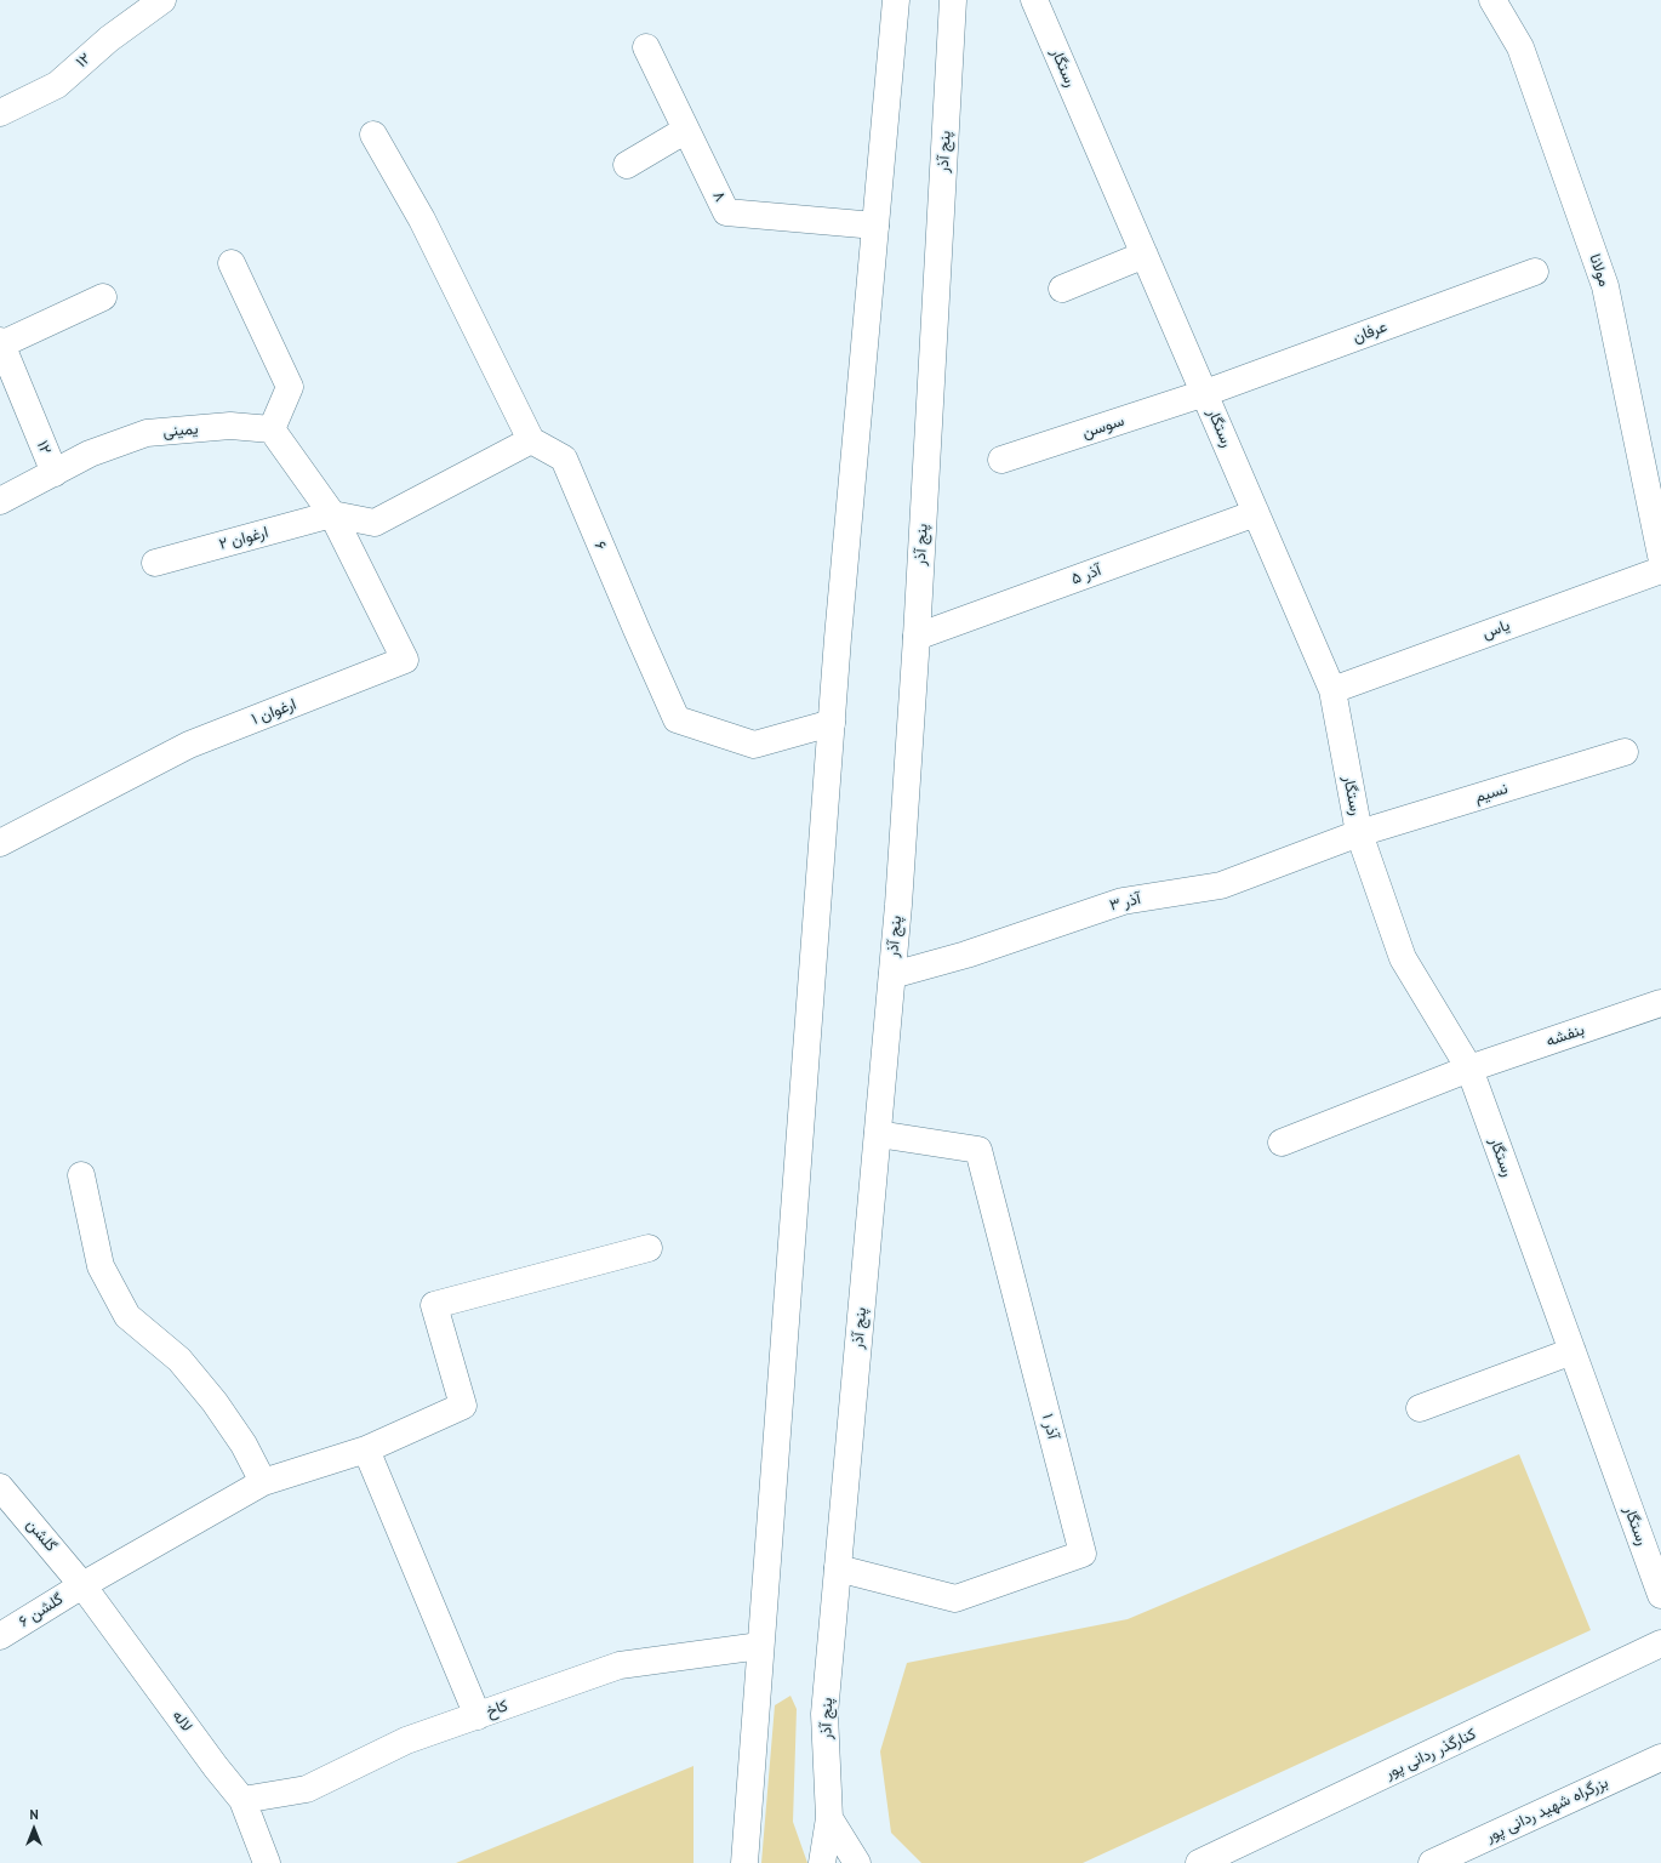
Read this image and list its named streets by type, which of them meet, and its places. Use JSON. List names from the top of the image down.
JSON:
{
  "streets": {
    "main road": [
      "۱۲",
      "رستگار",
      "پنج آذر",
      "۸",
      "مولانا",
      "عرفان",
      "سوسن",
      "یمینی",
      "ارغوان ۲",
      "۶",
      "آذر ۵",
      "یاس",
      "ارغوان ۱",
      "نسیم",
      "آذر ۳",
      "بنفشه",
      "آذر ۱",
      "گلشن",
      "گلشن ۶",
      "کاخ",
      "لاله",
      "کنارگذر ردانی پور",
      "بزرگراه شهید ردانی پور"
    ]
  },
  "crossings": [
    ["۱۲", "یمینی"],
    ["رستگار", "عرفان"],
    ["رستگار", "سوسن"],
    ["رستگار", "آذر ۵"],
    ["رستگار", "یاس"],
    ["رستگار", "نسیم"],
    ["رستگار", "آذر ۳"],
    ["رستگار", "بنفشه"],
    ["پنج آذر", "آذر ۵"],
    ["پنج آذر", "آذر ۳"],
    ["پنج آذر", "آذر ۱"],
    ["عرفان", "سوسن"],
    ["ارغوان ۲", "ارغوان ۱"],
    ["نسیم", "آذر ۳"],
    ["گلشن", "گلشن ۶"],
    ["گلشن", "لاله"],
    ["گلشن ۶", "لاله"],
    ["کاخ", "لاله"]
  ],
  "north": "top"
}
